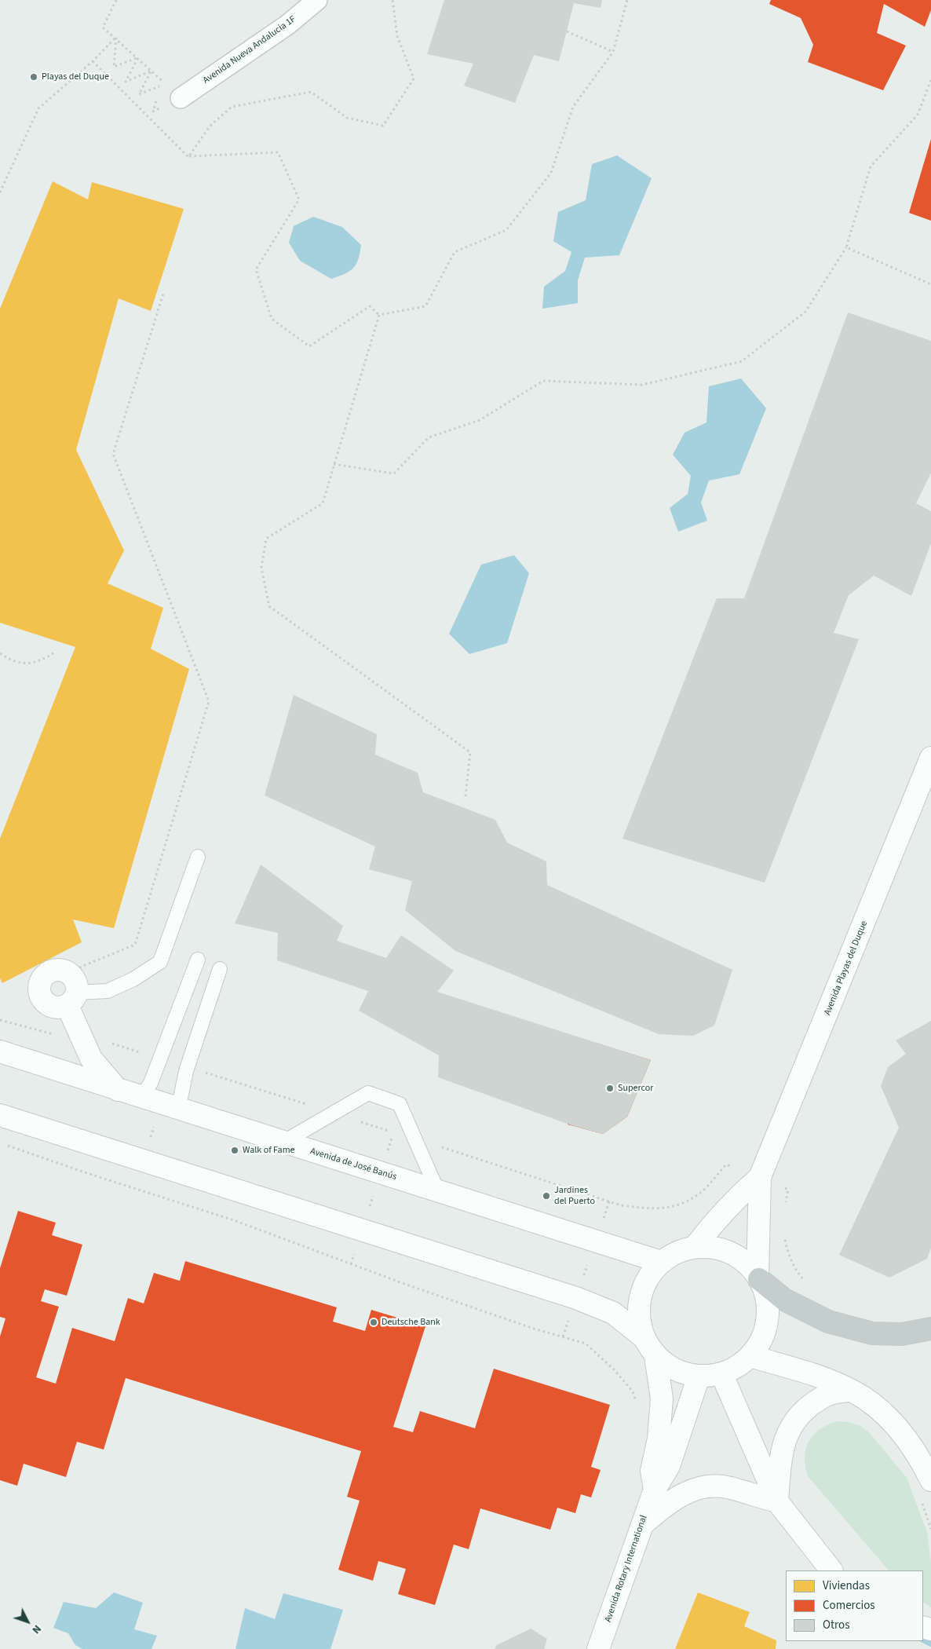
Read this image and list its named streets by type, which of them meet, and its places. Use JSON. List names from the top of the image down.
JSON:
{
  "streets": {
    "street": [
      "Avenida Nueva Andalucia 1F",
      "Avenida Playas del Duque",
      "Avenida de José Banús",
      "Avenida Rotary International"
    ]
  },
  "crossings": [
    ["Avenida Playas del Duque", "Avenida de José Banús"],
    ["Avenida Playas del Duque", "Avenida Rotary International"],
    ["Avenida de José Banús", "Avenida Rotary International"]
  ],
  "places": [
    "Playas del Duque",
    "Supercor",
    "Walk of Fame",
    "Jardines del Puerto",
    "Deutsche Bank"
  ],
  "legend": ["Viviendas", "Comercios", "Otros"],
  "north": "bottom right"
}
